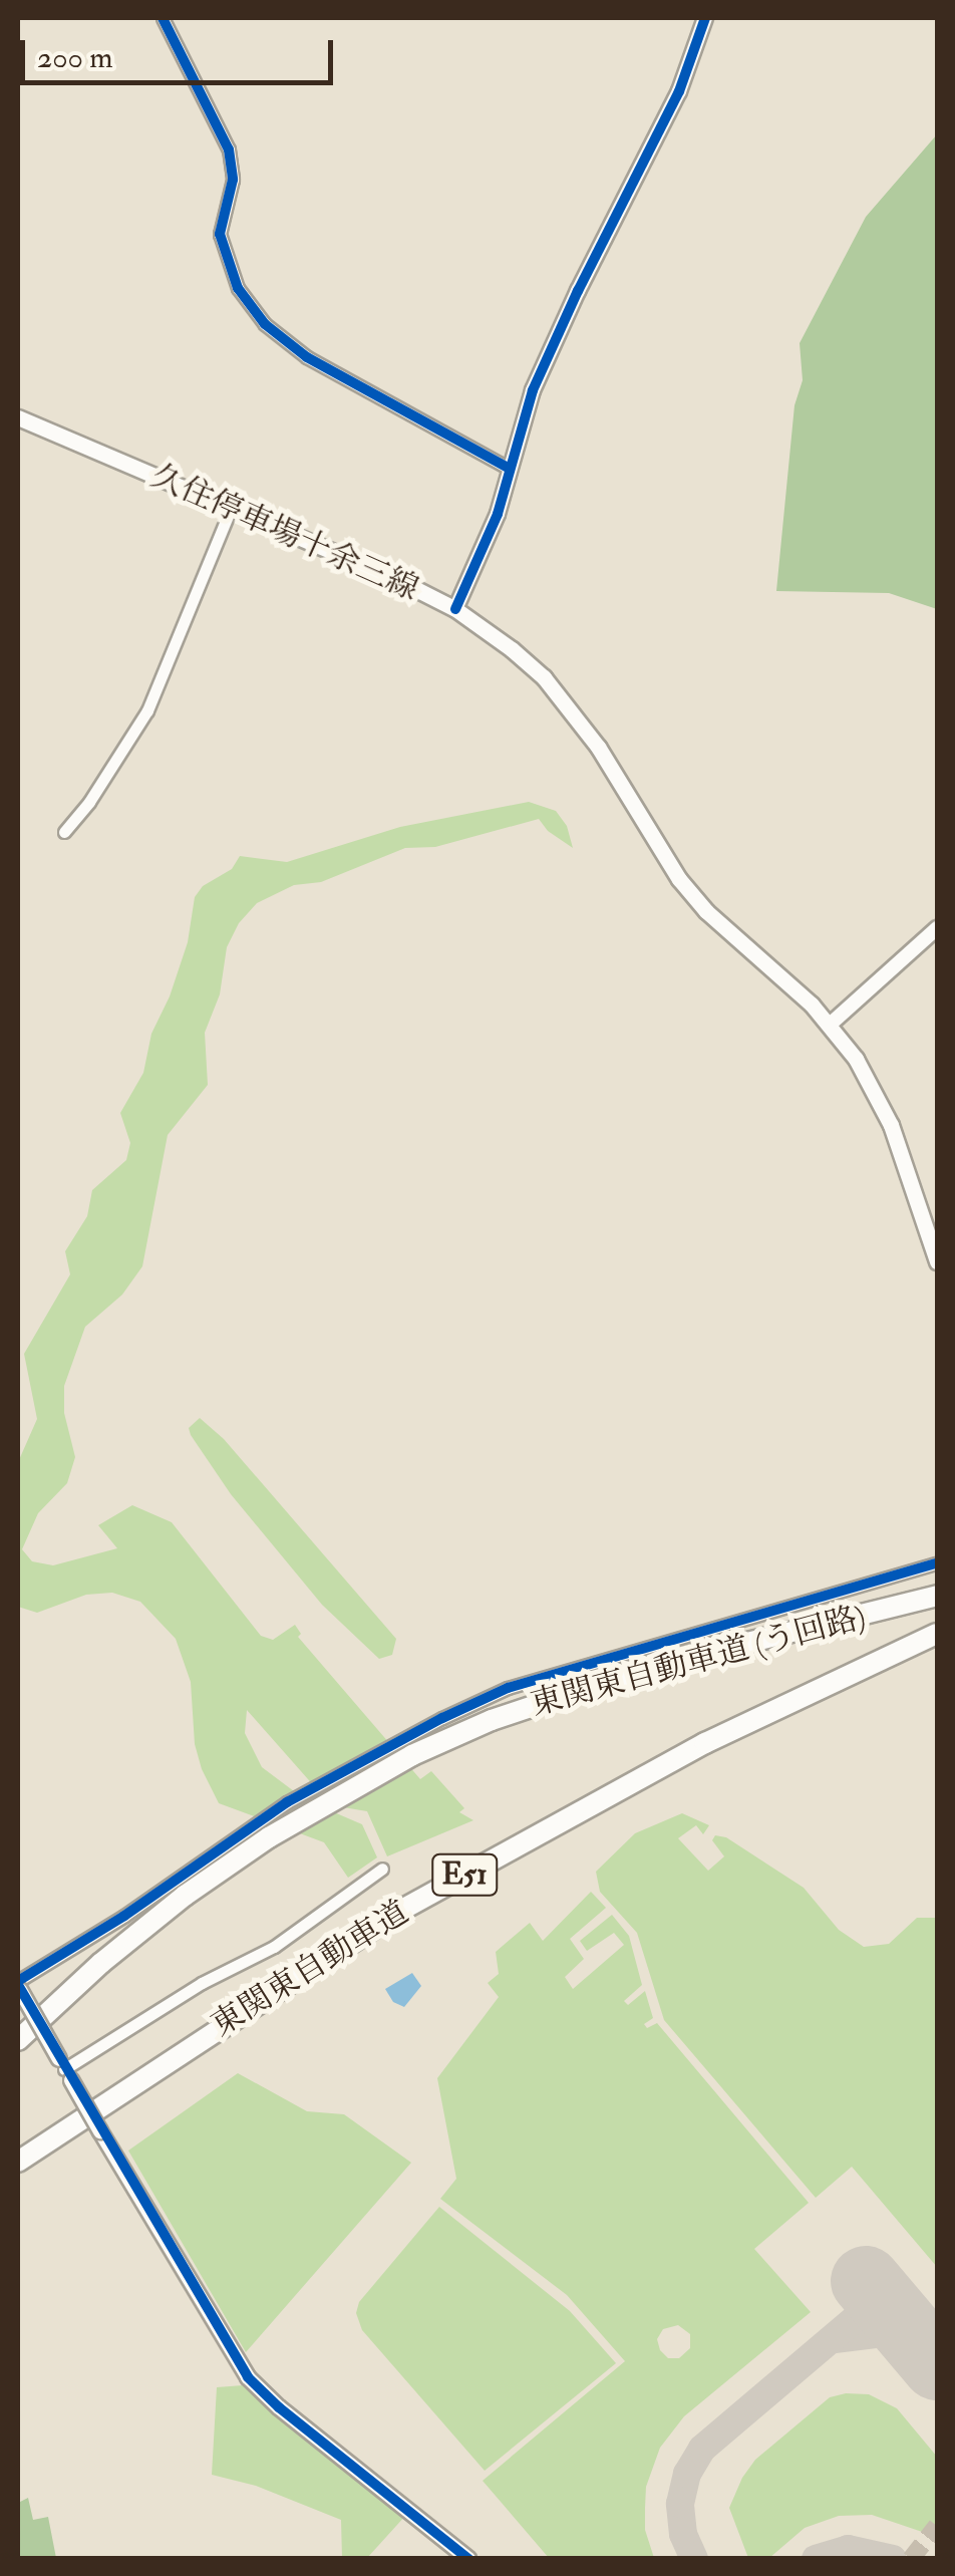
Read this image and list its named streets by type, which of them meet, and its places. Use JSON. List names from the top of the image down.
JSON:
{
  "streets": {
    "highway": ["東関東自動車道 (う回路)", "E51", "東関東自動車道"],
    "main road": ["久住停車場十余三線"]
  },
  "scale_bar": "200 m"
}
